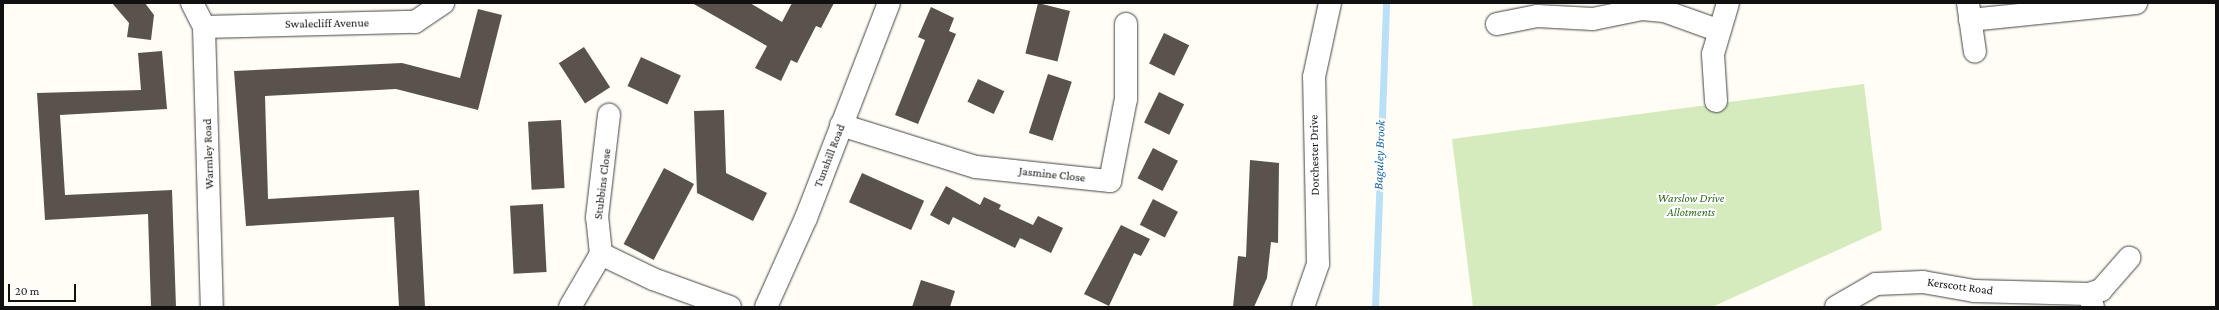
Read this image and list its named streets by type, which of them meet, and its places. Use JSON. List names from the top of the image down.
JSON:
{
  "streets": {
    "street": [
      "Swalecliff Avenue",
      "Warmley Road",
      "Dorchester Drive",
      "Tunshill Road",
      "Jasmine Close",
      "Stubbins Close",
      "Kerscott Road"
    ]
  },
  "crossings": [
    ["Swalecliff Avenue", "Warmley Road"],
    ["Tunshill Road", "Jasmine Close"]
  ],
  "water": ["Baguley Brook"],
  "parks": ["Warslow Drive Allotments"],
  "scale_bar": "20 m"
}
